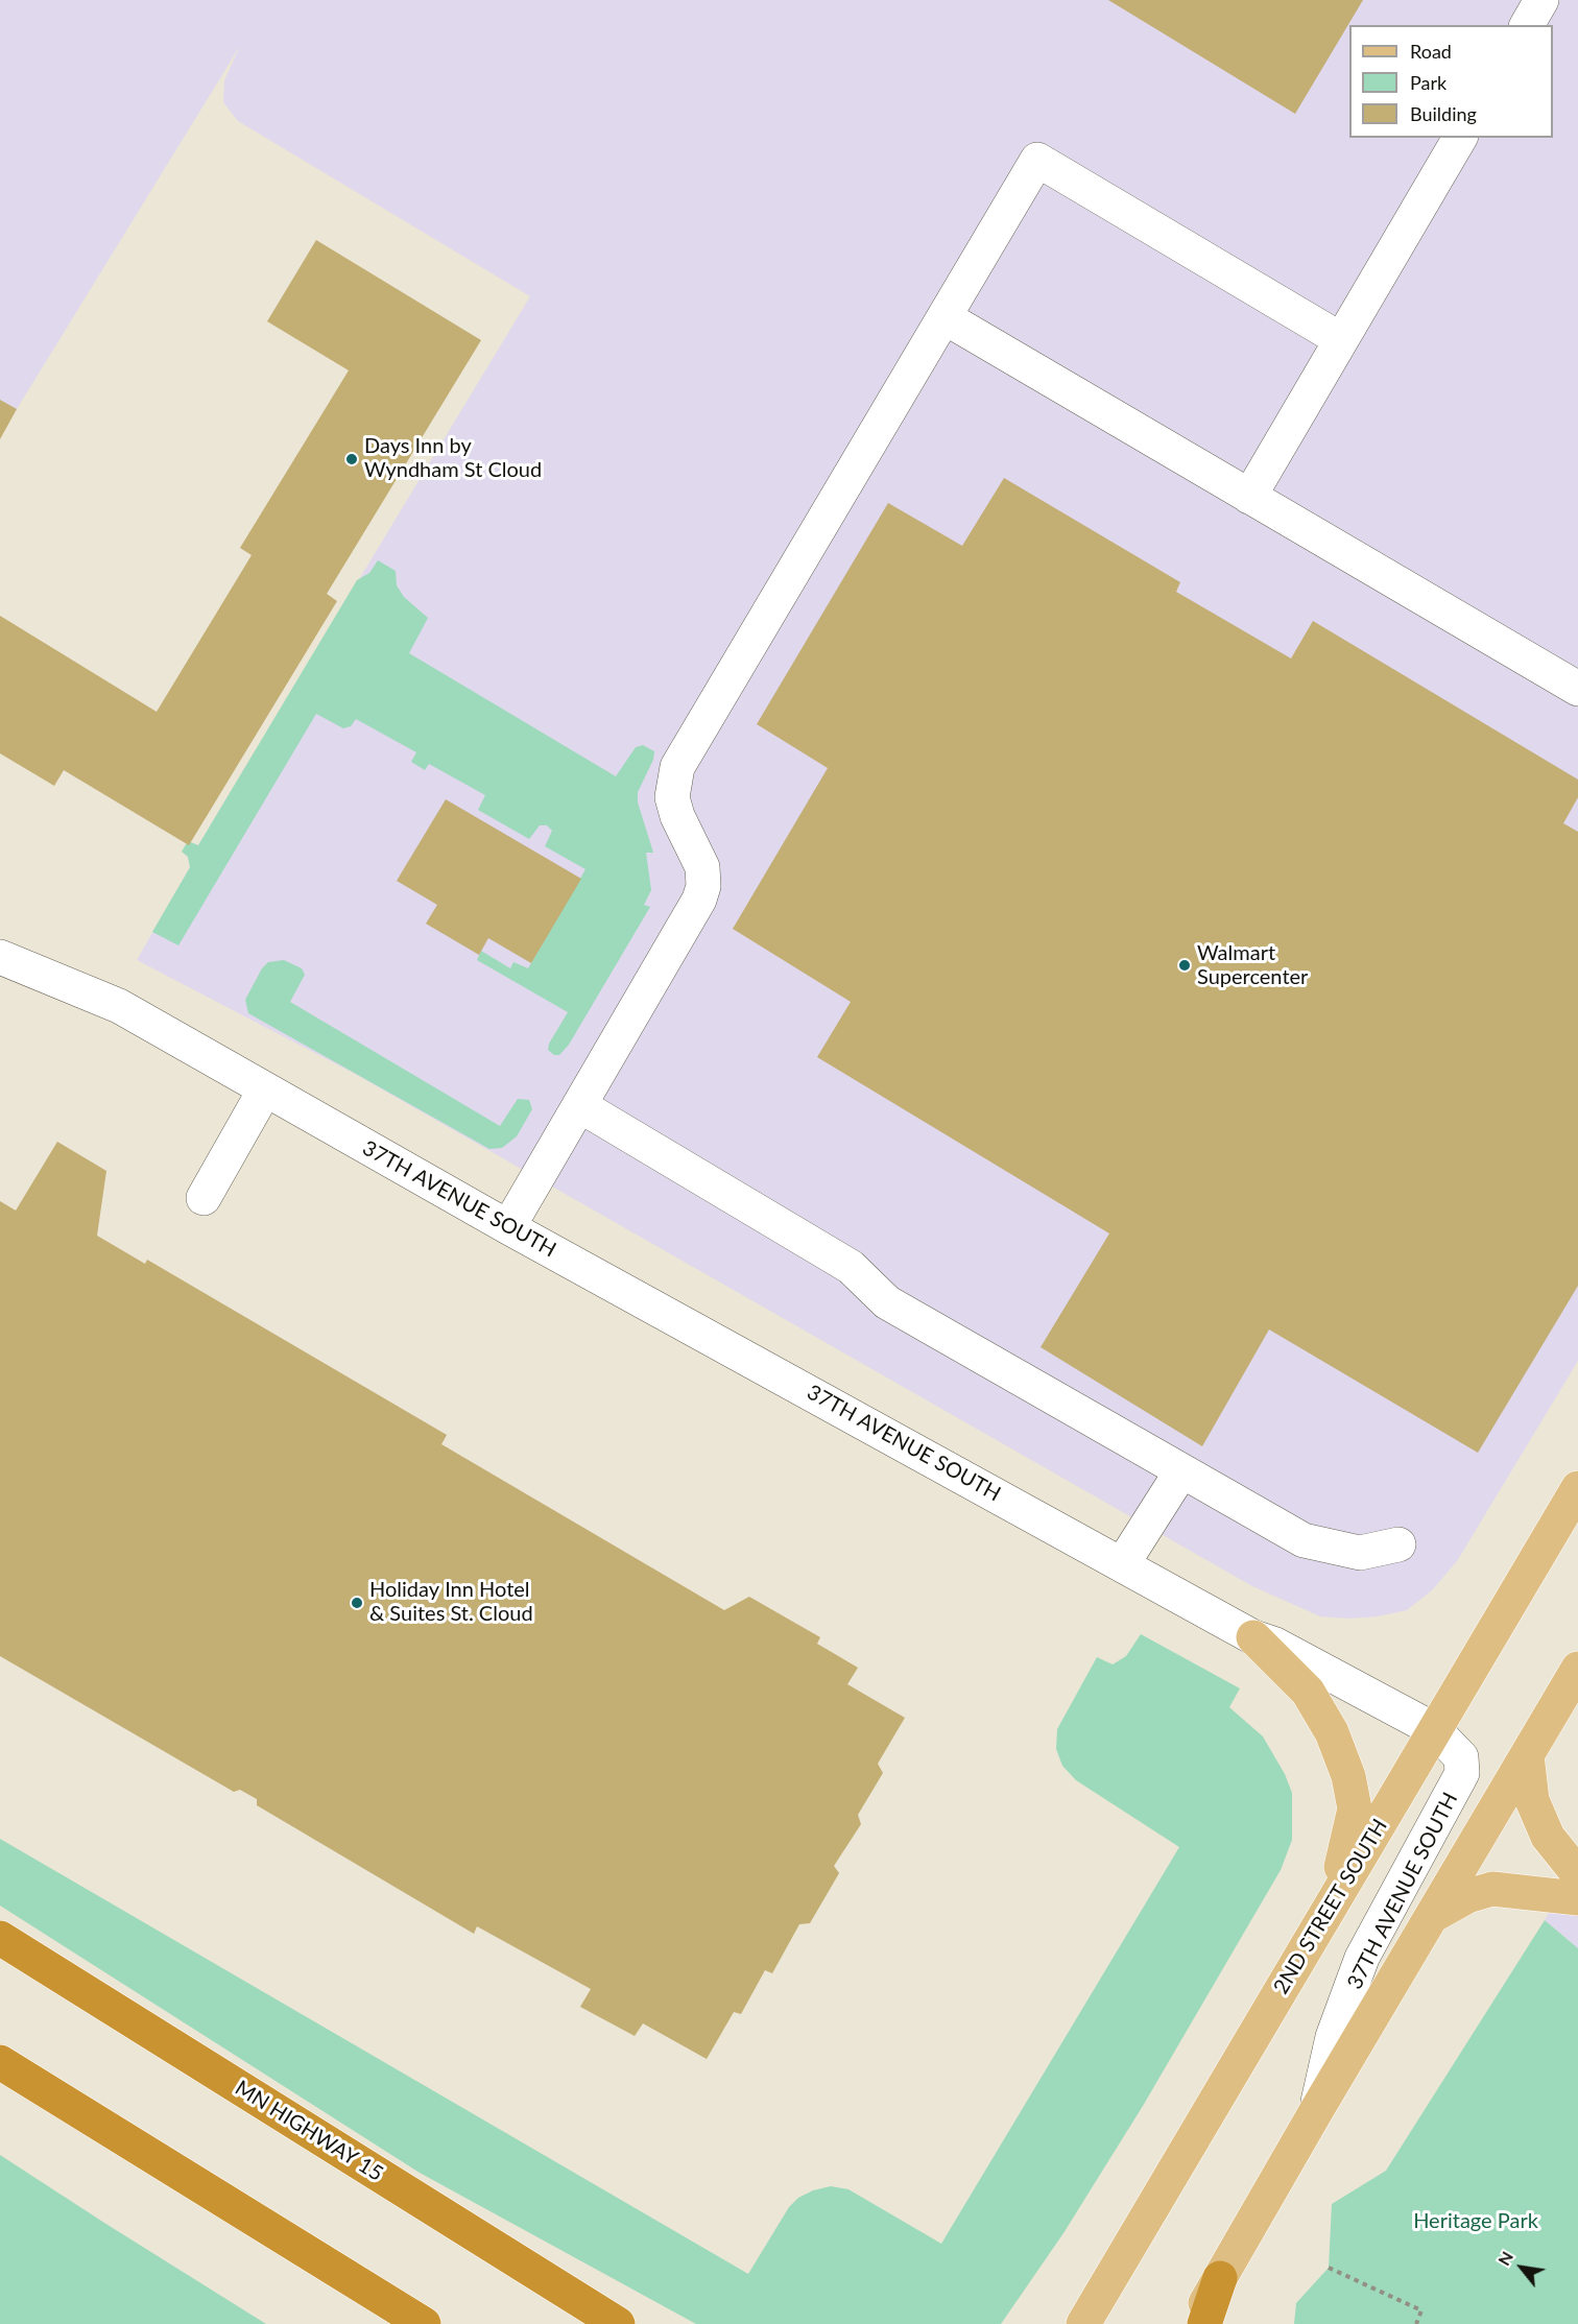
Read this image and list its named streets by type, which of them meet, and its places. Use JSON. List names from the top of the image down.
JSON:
{
  "streets": {
    "highway": ["MN HIGHWAY 15"],
    "main road": ["2ND STREET SOUTH"],
    "street": ["37TH AVENUE SOUTH"]
  },
  "crossings": [
    ["37TH AVENUE SOUTH", "2ND STREET SOUTH"]
  ],
  "parks": ["Heritage Park"],
  "places": ["Days Inn by Wyndham St Cloud", "Walmart Supercenter", "Holiday Inn Hotel & Suites St. Cloud"],
  "legend": ["Road", "Park", "Building"],
  "north": "top left"
}
